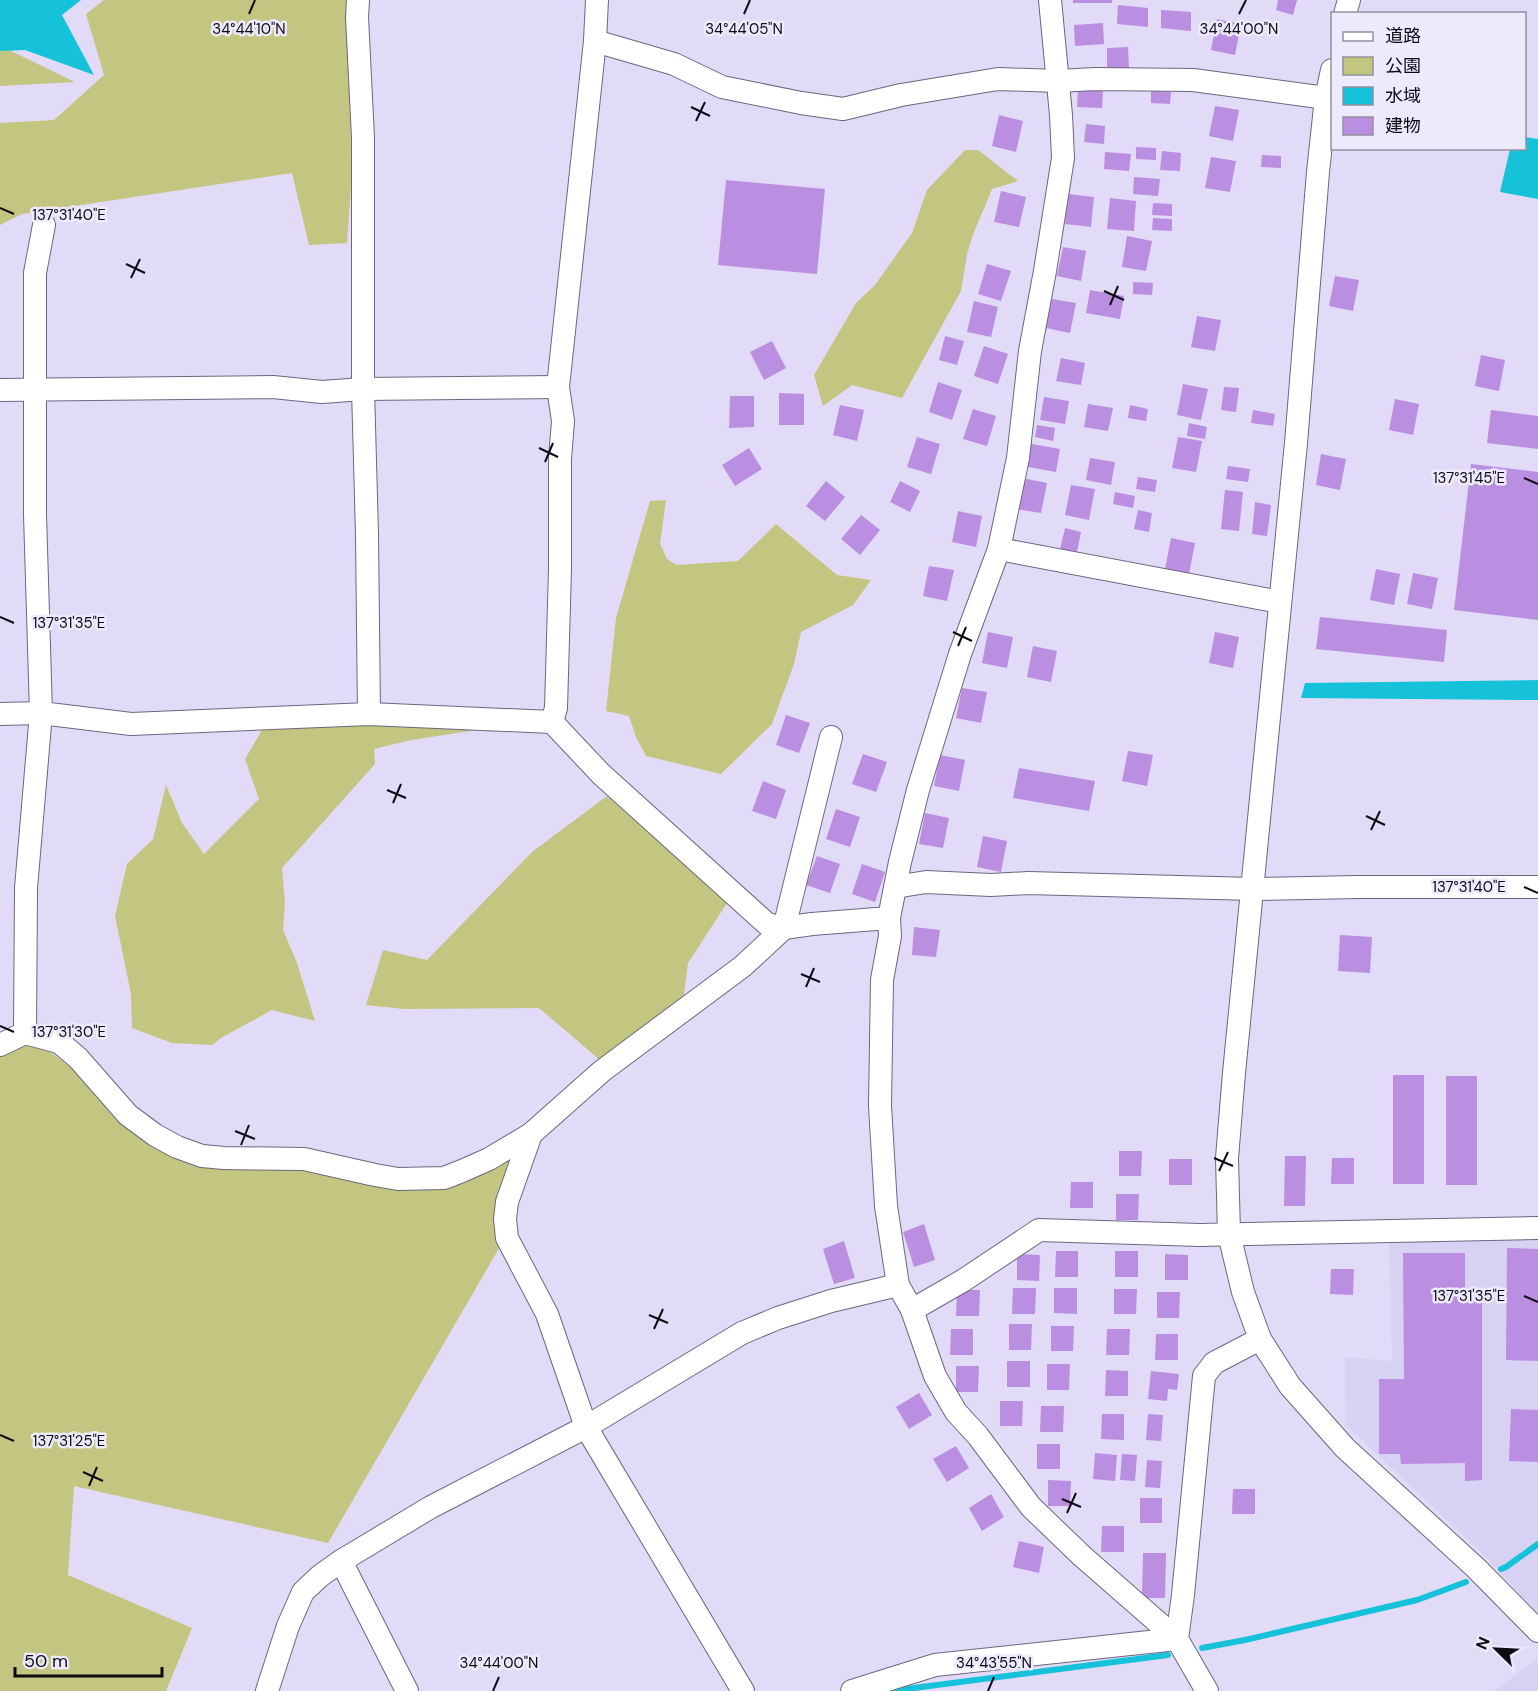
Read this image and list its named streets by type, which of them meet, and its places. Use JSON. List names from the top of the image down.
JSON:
{
  "legend": [
    "道路",
    "公園",
    "水域",
    "建物"
  ],
  "scale_bar": "50 m",
  "north": "top left",
  "coordinates": [
    "34°44'10\"N",
    "34°44'05\"N",
    "34°44'00\"N",
    "137°31'40\"E",
    "137°31'45\"E",
    "137°31'35\"E",
    "137°31'30\"E",
    "137°31'25\"E",
    "34°43'55\"N"
  ]
}
